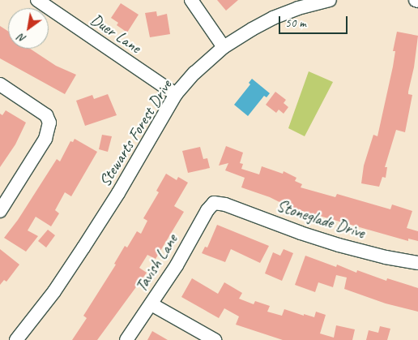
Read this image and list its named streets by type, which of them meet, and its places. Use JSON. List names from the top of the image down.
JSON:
{
  "streets": {
    "street": [
      "Duer Lane",
      "Stewarts Forest Drive",
      "Stoneglade Drive",
      "Tavish Lane"
    ]
  },
  "crossings": [
    ["Duer Lane", "Stewarts Forest Drive"],
    ["Stoneglade Drive", "Tavish Lane"]
  ],
  "scale_bar": "50 m",
  "north": "bottom left"
}
